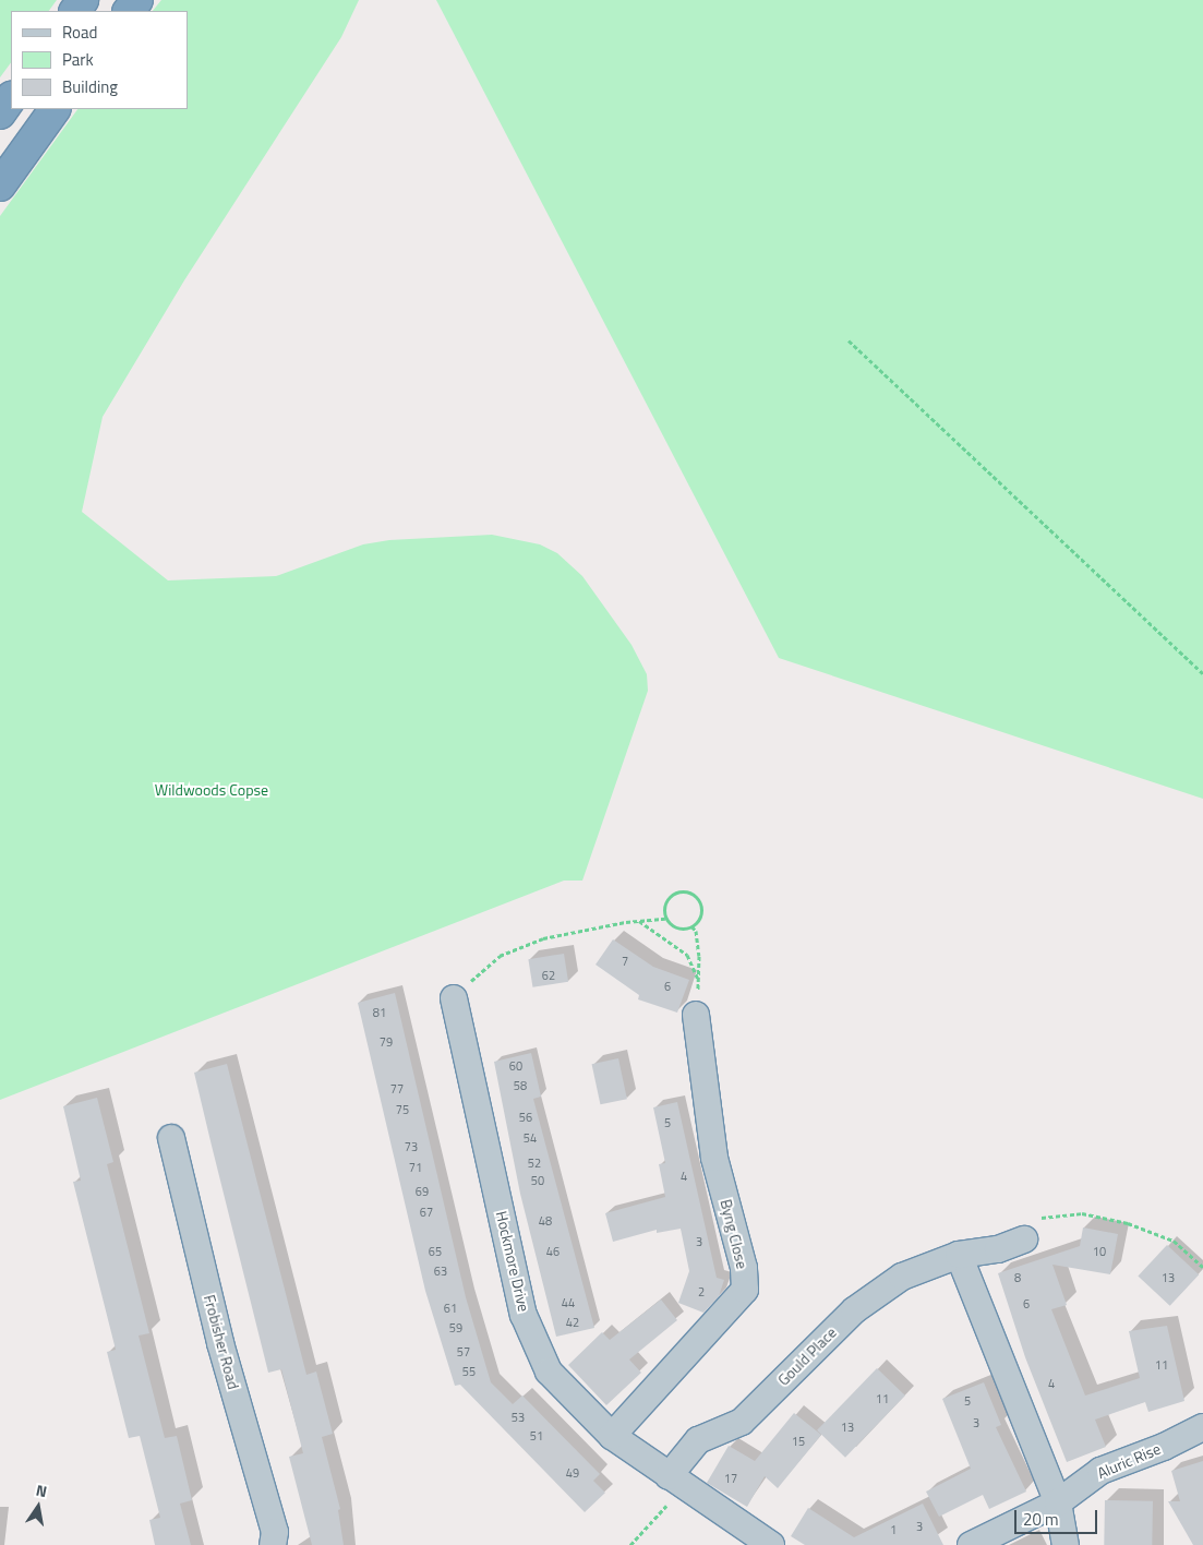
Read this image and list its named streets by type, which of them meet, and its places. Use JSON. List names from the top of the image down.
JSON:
{
  "streets": {
    "street": [
      "Byng Close",
      "Hockmore Drive",
      "Frobisher Road",
      "Gould Place",
      "Aluric Rise"
    ]
  },
  "crossings": [
    ["Byng Close", "Hockmore Drive"],
    ["Hockmore Drive", "Gould Place"]
  ],
  "parks": ["Wildwoods Copse"],
  "house_numbers": [
    "7",
    "62",
    "6",
    "81",
    "79",
    "60",
    "58",
    "77",
    "75",
    "56",
    "5",
    "54",
    "73",
    "52",
    "71",
    "4",
    "50",
    "69",
    "67",
    "48",
    "3",
    "65",
    "46",
    "10",
    "63",
    "8",
    "13",
    "2",
    "44",
    "6",
    "61",
    "42",
    "59",
    "57",
    "11",
    "55",
    "4",
    "11",
    "5",
    "53",
    "3",
    "13",
    "51",
    "15",
    "49",
    "17",
    "3",
    "1"
  ],
  "legend": ["Road", "Park", "Building"],
  "scale_bar": "20 m",
  "north": "top"
}
